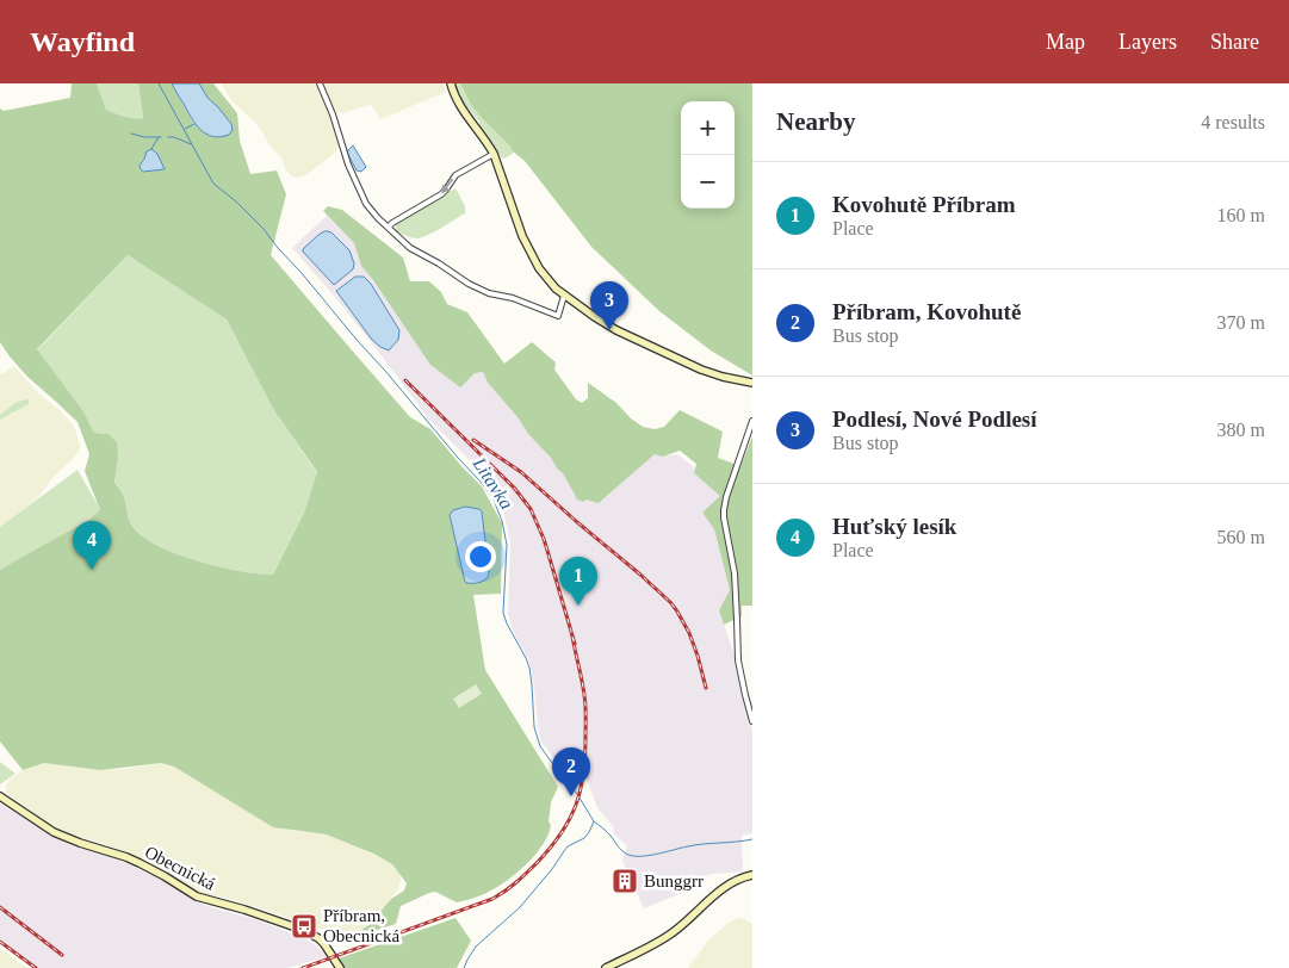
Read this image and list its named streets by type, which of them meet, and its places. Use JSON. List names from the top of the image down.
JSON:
{
  "streets": {
    "street": ["Obecnická"]
  },
  "water": ["Litavka"],
  "places": {
    "building": ["Bunggrr"],
    "bus stop": ["Příbram, Obecnická"]
  },
  "page": {
    "header": "Wayfind",
    "nav": ["Map", "Layers", "Share"],
    "heading": ["Nearby", "4 results"],
    "map_buttons": ["+", "−"],
    "list": [
      {
        "mark": "1",
        "name": "Kovohutě Příbram",
        "note": "Place",
        "value": "160 m"
      },
      {
        "mark": "2",
        "name": "Příbram, Kovohutě",
        "note": "Bus stop",
        "value": "370 m"
      },
      {
        "mark": "3",
        "name": "Podlesí, Nové Podlesí",
        "note": "Bus stop",
        "value": "380 m"
      },
      {
        "mark": "4",
        "name": "Huťský lesík",
        "note": "Place",
        "value": "560 m"
      }
    ],
    "pins": [
      "3",
      "4",
      "1",
      "2"
    ]
  }
}
